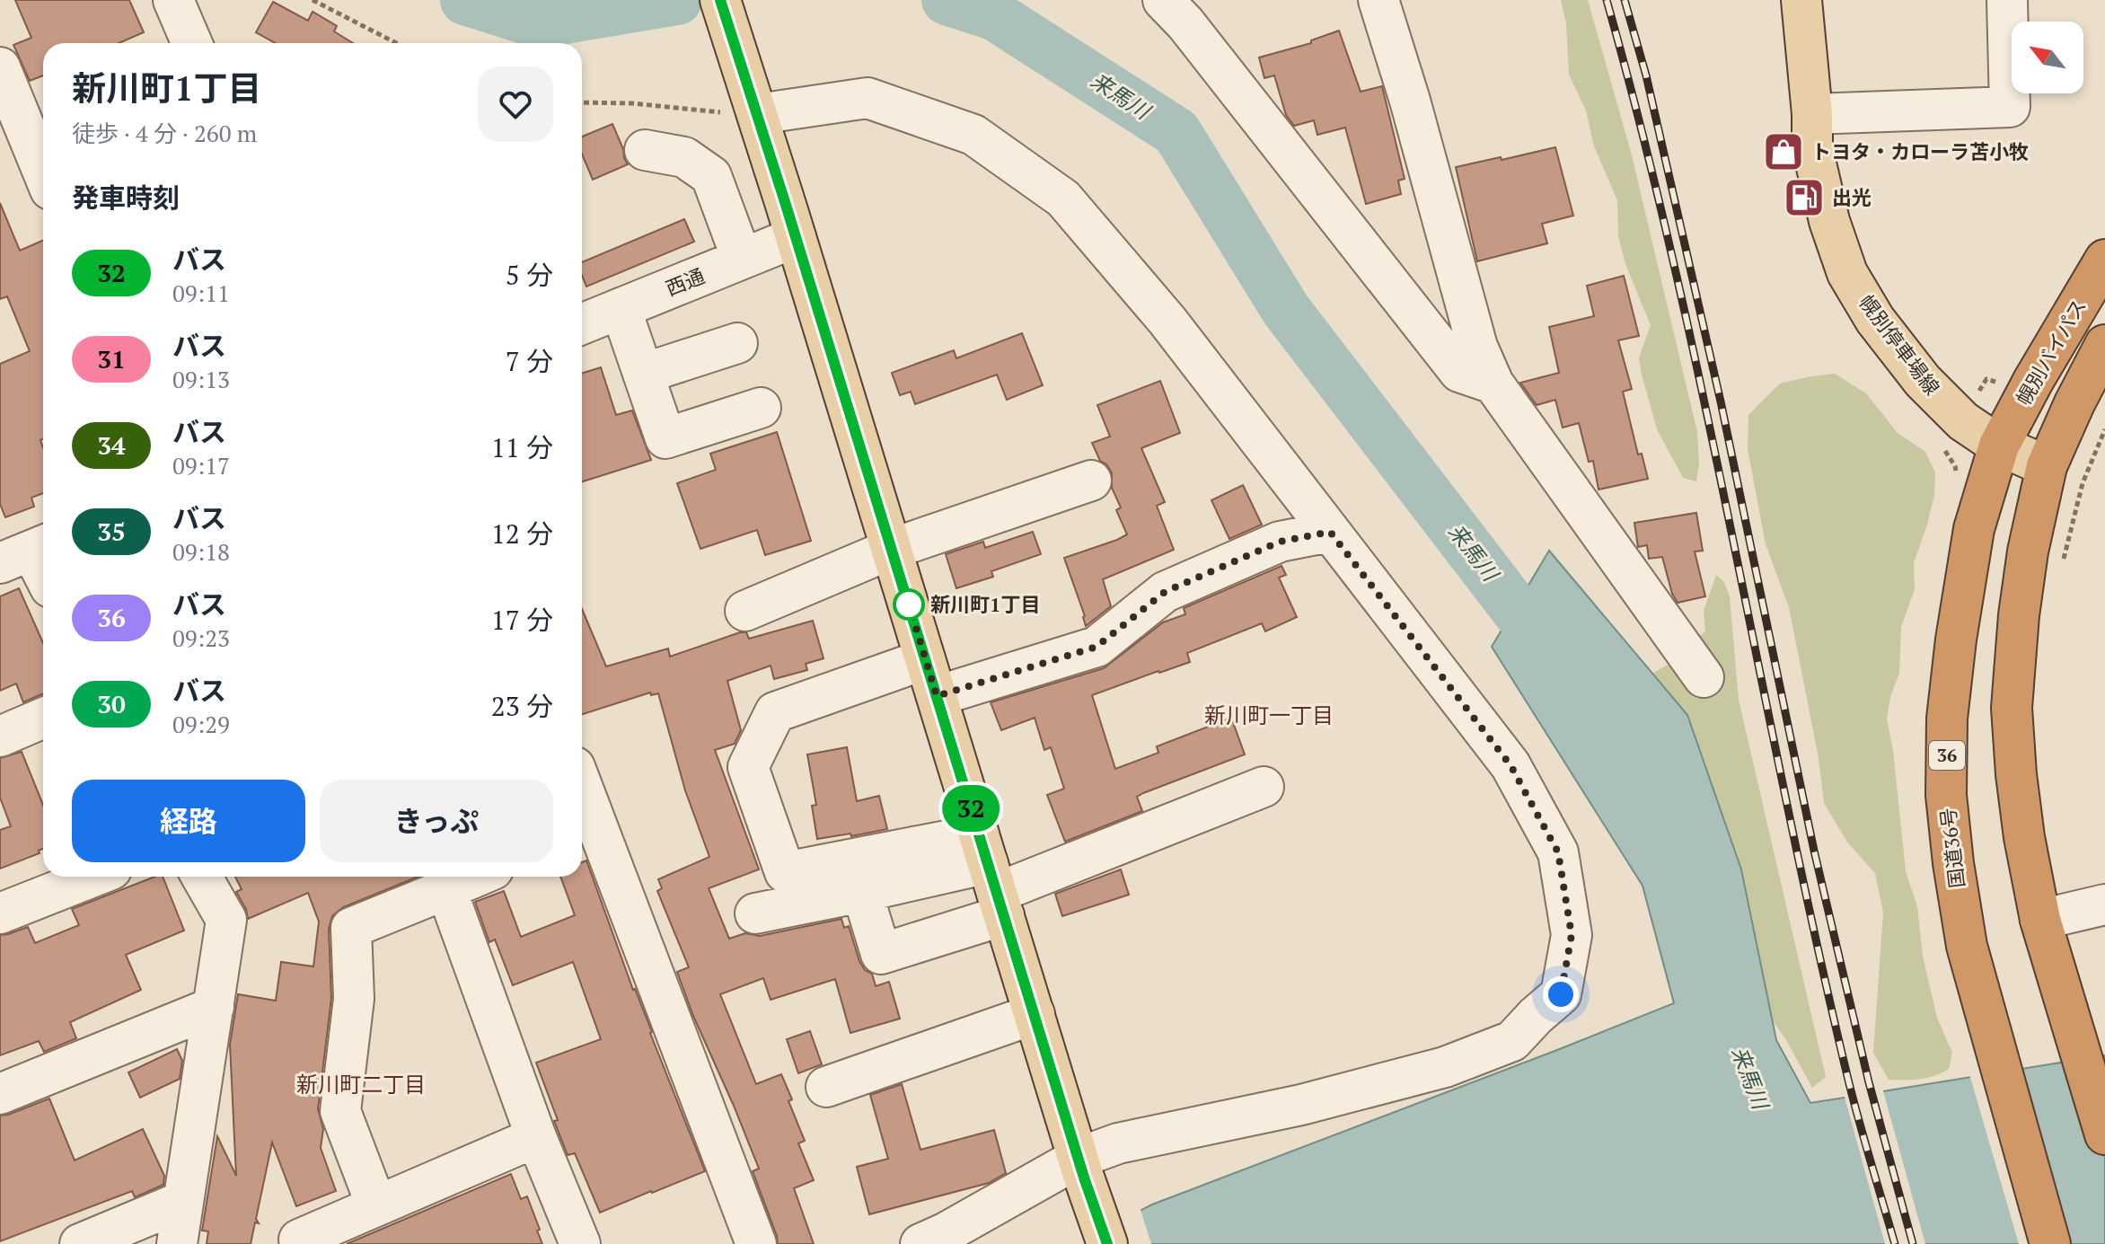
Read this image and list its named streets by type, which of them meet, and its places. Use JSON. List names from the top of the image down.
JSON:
{
  "streets": {
    "highway": ["幌別バイパス", "36", "国道36号"],
    "main road": ["幌別停車場線"],
    "street": ["西通"]
  },
  "crossings": [
    ["幌別停車場線", "幌別バイパス"],
    ["幌別停車場線", "国道36号"],
    ["幌別バイパス", "国道36号"]
  ],
  "districts": ["新川町一丁目", "新川町二丁目"],
  "water": ["来馬川"],
  "places": {
    "shop": ["トヨタ・カローラ苫小牧"],
    "fuel station": ["出光"],
    "other": ["新川町1丁目"]
  },
  "lines": ["bus line 32"],
  "north": "top left",
  "page": {
    "on_map": "32",
    "heading": [
      ["新川町1丁目", "徒歩 · 4 分 · 260 m"],
      "発車時刻"
    ],
    "list": [
      {
        "mark": "32",
        "name": "バス",
        "note": "09:11",
        "value": "5 分"
      },
      {
        "mark": "31",
        "name": "バス",
        "note": "09:13",
        "value": "7 分"
      },
      {
        "mark": "34",
        "name": "バス",
        "note": "09:17",
        "value": "11 分"
      },
      {
        "mark": "35",
        "name": "バス",
        "note": "09:18",
        "value": "12 分"
      },
      {
        "mark": "36",
        "name": "バス",
        "note": "09:23",
        "value": "17 分"
      },
      {
        "mark": "30",
        "name": "バス",
        "note": "09:29",
        "value": "23 分"
      }
    ],
    "buttons": ["経路", "きっぷ"]
  }
}
